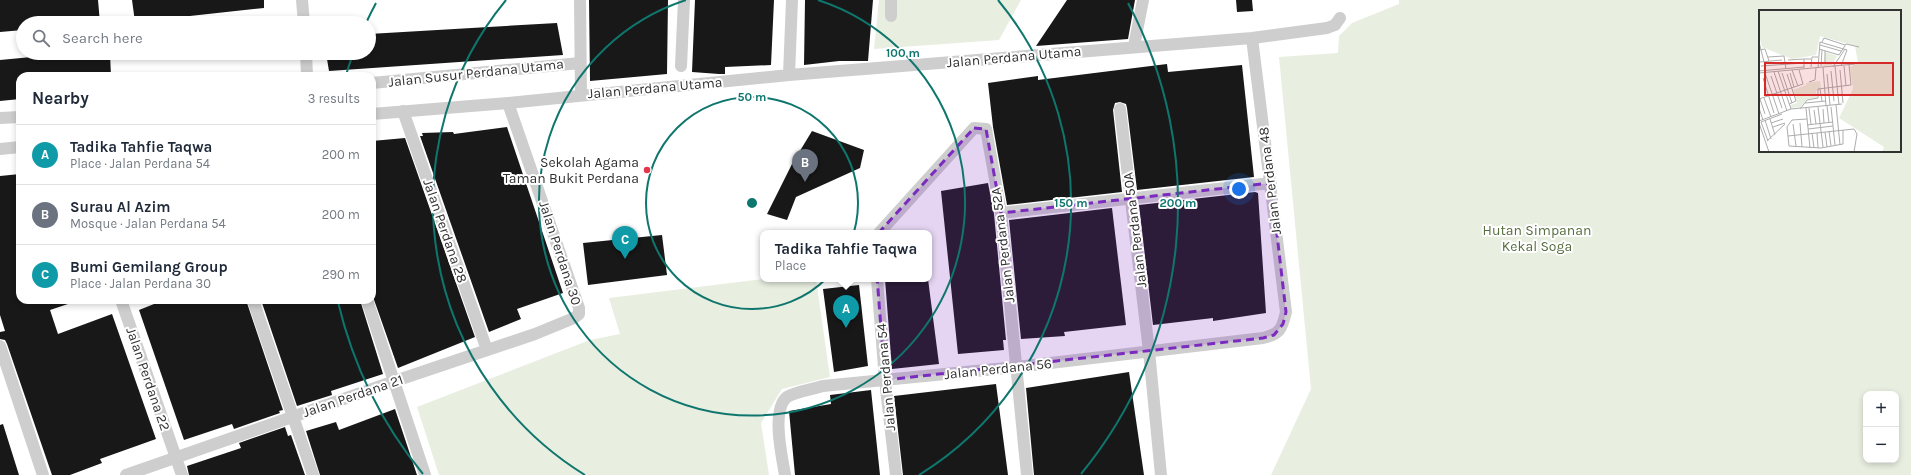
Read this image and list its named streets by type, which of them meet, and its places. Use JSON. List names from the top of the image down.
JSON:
{
  "streets": {
    "street": [
      "Jalan Perdana Utama",
      "Jalan Susur Perdana Utama",
      "Jalan Perdana 48",
      "Jalan Perdana 50A",
      "Jalan Perdana 28",
      "Jalan Perdana 52A",
      "Jalan Perdana 30",
      "Jalan Perdana 56",
      "Jalan Perdana 54",
      "Jalan Perdana 22",
      "Jalan Perdana 21"
    ]
  },
  "crossings": [
    ["Jalan Perdana Utama", "Jalan Perdana 48"],
    ["Jalan Perdana Utama", "Jalan Perdana 28"],
    ["Jalan Perdana Utama", "Jalan Perdana 30"],
    ["Jalan Perdana 48", "Jalan Perdana 56"],
    ["Jalan Perdana 50A", "Jalan Perdana 56"],
    ["Jalan Perdana 28", "Jalan Perdana 21"],
    ["Jalan Perdana 52A", "Jalan Perdana 56"],
    ["Jalan Perdana 30", "Jalan Perdana 21"],
    ["Jalan Perdana 56", "Jalan Perdana 54"],
    ["Jalan Perdana 22", "Jalan Perdana 21"]
  ],
  "parks": ["Hutan Simpanan Kekal Soga"],
  "places": ["Sekolah Agama Taman Bukit Perdana"],
  "page": {
    "search": "Search here",
    "heading": ["Nearby", "3 results"],
    "list": [
      {
        "mark": "A",
        "name": "Tadika Tahfie Taqwa",
        "note": "Place · Jalan Perdana 54",
        "value": "200 m"
      },
      {
        "mark": "B",
        "name": "Surau Al Azim",
        "note": "Mosque · Jalan Perdana 54",
        "value": "200 m"
      },
      {
        "mark": "C",
        "name": "Bumi Gemilang Group",
        "note": "Place · Jalan Perdana 30",
        "value": "290 m"
      }
    ],
    "pins": ["B", "C", "A"],
    "popup": ["Tadika Tahfie Taqwa", "Place"],
    "map_buttons": ["+", "−"]
  },
  "rings": [
    "100 m",
    "50 m",
    "150 m",
    "200 m"
  ]
}
